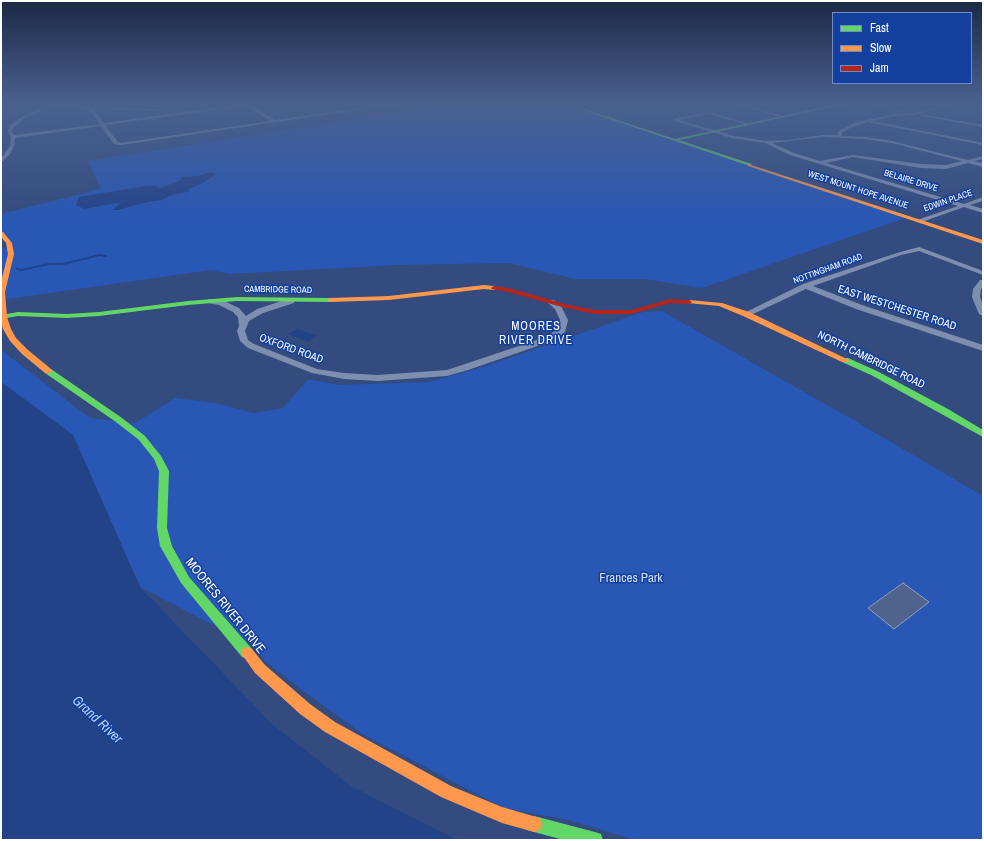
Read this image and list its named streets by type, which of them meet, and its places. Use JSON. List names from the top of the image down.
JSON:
{
  "streets": {
    "street": [
      "BELAIRE DRIVE",
      "WEST MOUNT HOPE AVENUE",
      "EDWIN PLACE",
      "NOTTINGHAM ROAD",
      "CAMBRIDGE ROAD",
      "EAST WESTCHESTER ROAD",
      "OXFORD ROAD",
      "NORTH CAMBRIDGE ROAD",
      "MOORES RIVER DRIVE"
    ]
  },
  "crossings": [
    ["BELAIRE DRIVE", "EDWIN PLACE"],
    ["WEST MOUNT HOPE AVENUE", "EDWIN PLACE"],
    ["NOTTINGHAM ROAD", "CAMBRIDGE ROAD"],
    ["NOTTINGHAM ROAD", "EAST WESTCHESTER ROAD"],
    ["NOTTINGHAM ROAD", "NORTH CAMBRIDGE ROAD"],
    ["CAMBRIDGE ROAD", "OXFORD ROAD"],
    ["CAMBRIDGE ROAD", "NORTH CAMBRIDGE ROAD"],
    ["CAMBRIDGE ROAD", "MOORES RIVER DRIVE"]
  ],
  "districts": ["MOORES RIVER DRIVE"],
  "water": ["Grand River"],
  "parks": ["Frances Park"],
  "legend": ["Fast", "Slow", "Jam"]
}
